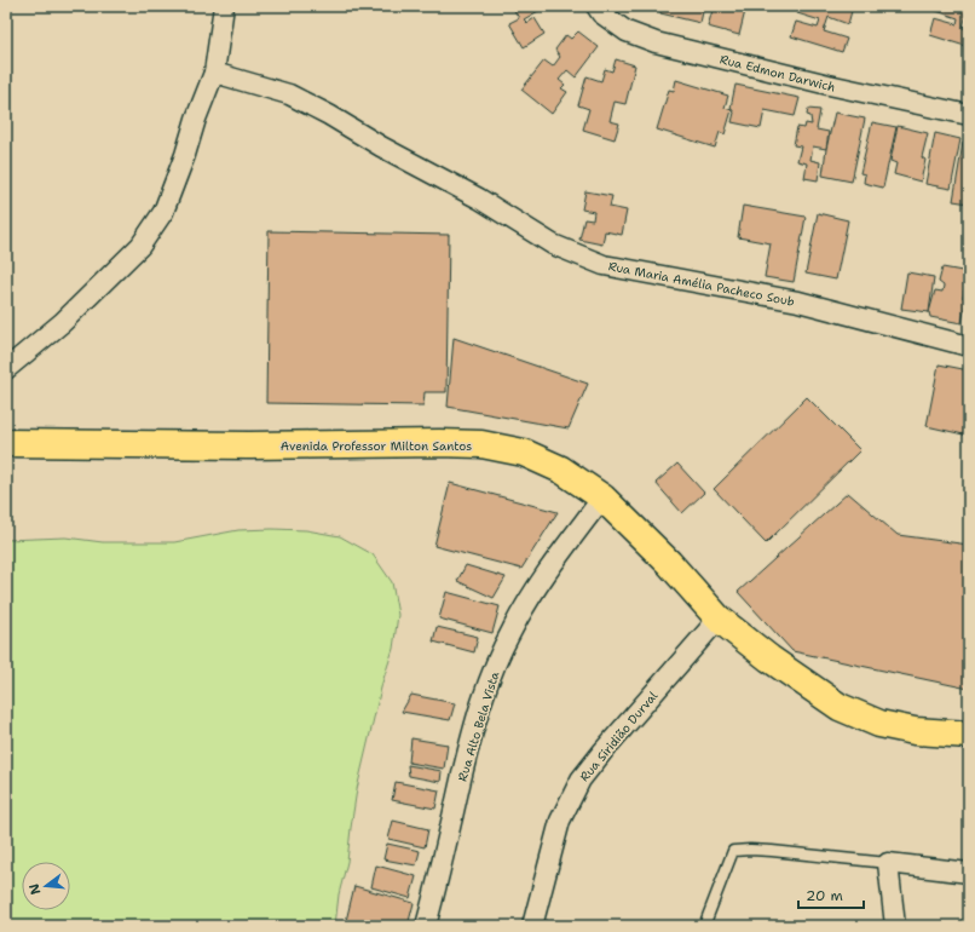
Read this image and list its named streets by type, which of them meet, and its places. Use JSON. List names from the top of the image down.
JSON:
{
  "streets": {
    "main road": ["Avenida Professor Milton Santos"],
    "street": [
      "Rua Edmon Darwich",
      "Rua Maria Amélia Pacheco Soub",
      "Rua Alto Bela Vista",
      "Rua Siridião Durval"
    ]
  },
  "crossings": [
    ["Avenida Professor Milton Santos", "Rua Alto Bela Vista"],
    ["Avenida Professor Milton Santos", "Rua Siridião Durval"]
  ],
  "scale_bar": "20 m",
  "north": "left"
}
